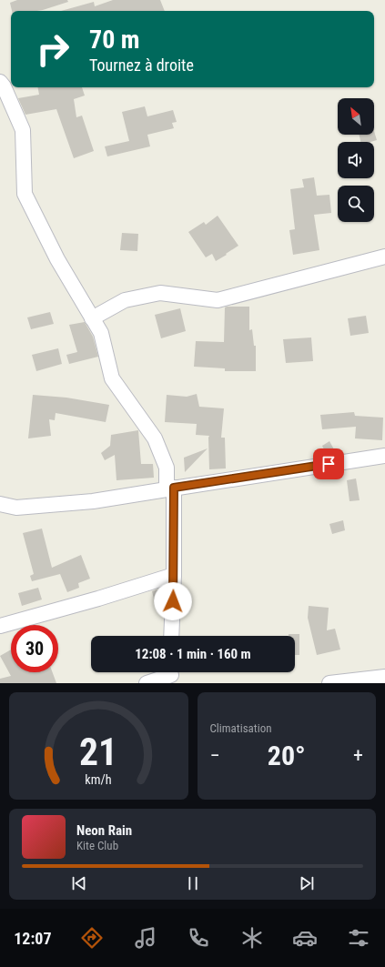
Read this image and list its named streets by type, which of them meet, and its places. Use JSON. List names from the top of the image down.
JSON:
{
  "north": "top left",
  "page": {
    "turn": ["70 m", "Tournez à droite"],
    "limit": "30",
    "trip": "12:08 · 1 min · 160 m",
    "tile": "Climatisation",
    "heat": ["−", "20°", "+"],
    "song": ["Neon Rain", "Kite Club"],
    "tabs": "12:07",
    "gauge": ["21", "km/h"]
  }
}
